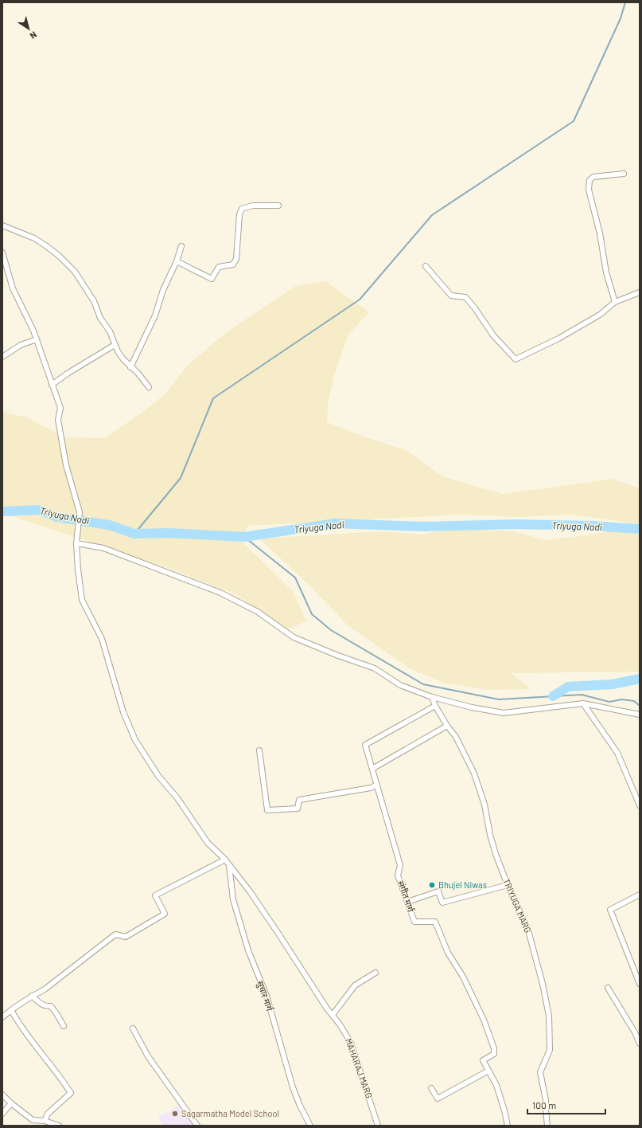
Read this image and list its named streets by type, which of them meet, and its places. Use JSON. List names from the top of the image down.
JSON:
{
  "streets": {
    "street": [
      "संगीत मार्ग",
      "TRIYUGA MARG",
      "सुधार मार्ग",
      "MAHARAJ MARG"
    ]
  },
  "crossings": [
    ["संगीत मार्ग", "TRIYUGA MARG"],
    ["सुधार मार्ग", "MAHARAJ MARG"]
  ],
  "water": ["Triyuga Nadi"],
  "places": ["Bhujel Niwas", "Sagarmatha Model School"],
  "scale_bar": "100 m",
  "north": "bottom right"
}
